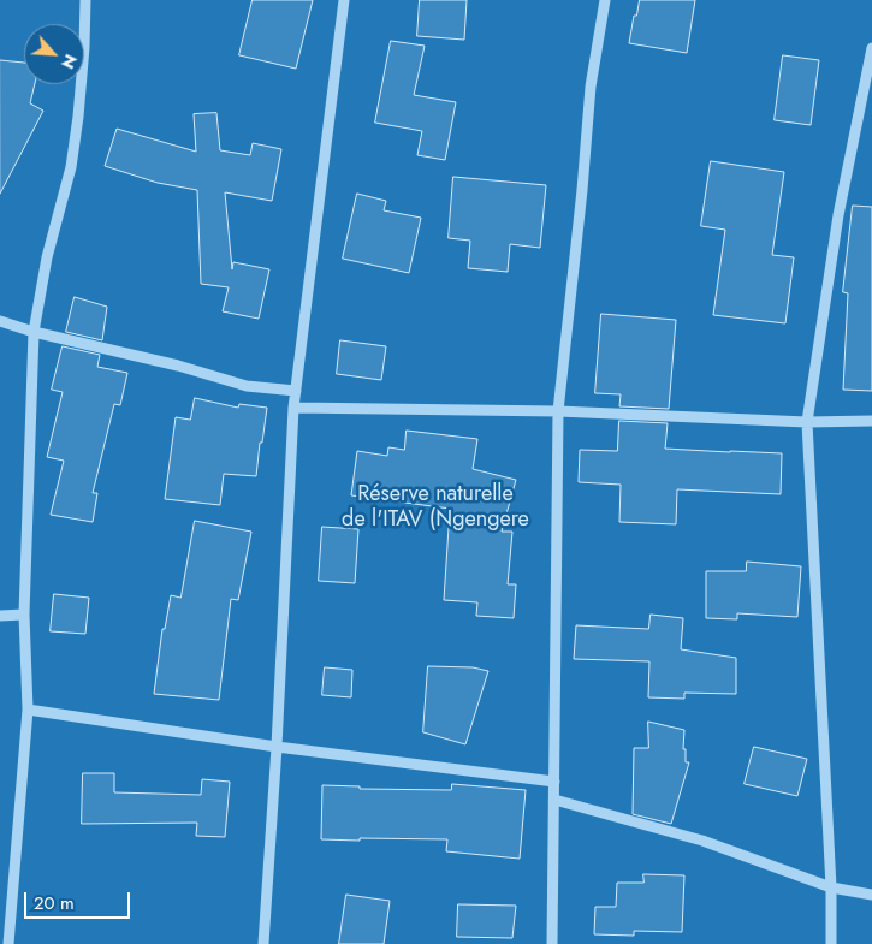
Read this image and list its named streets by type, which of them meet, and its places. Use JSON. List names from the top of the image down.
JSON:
{
  "parks": ["Réserve naturelle de l'ITAV (Ngengere"],
  "scale_bar": "20 m",
  "north": "bottom right"
}
